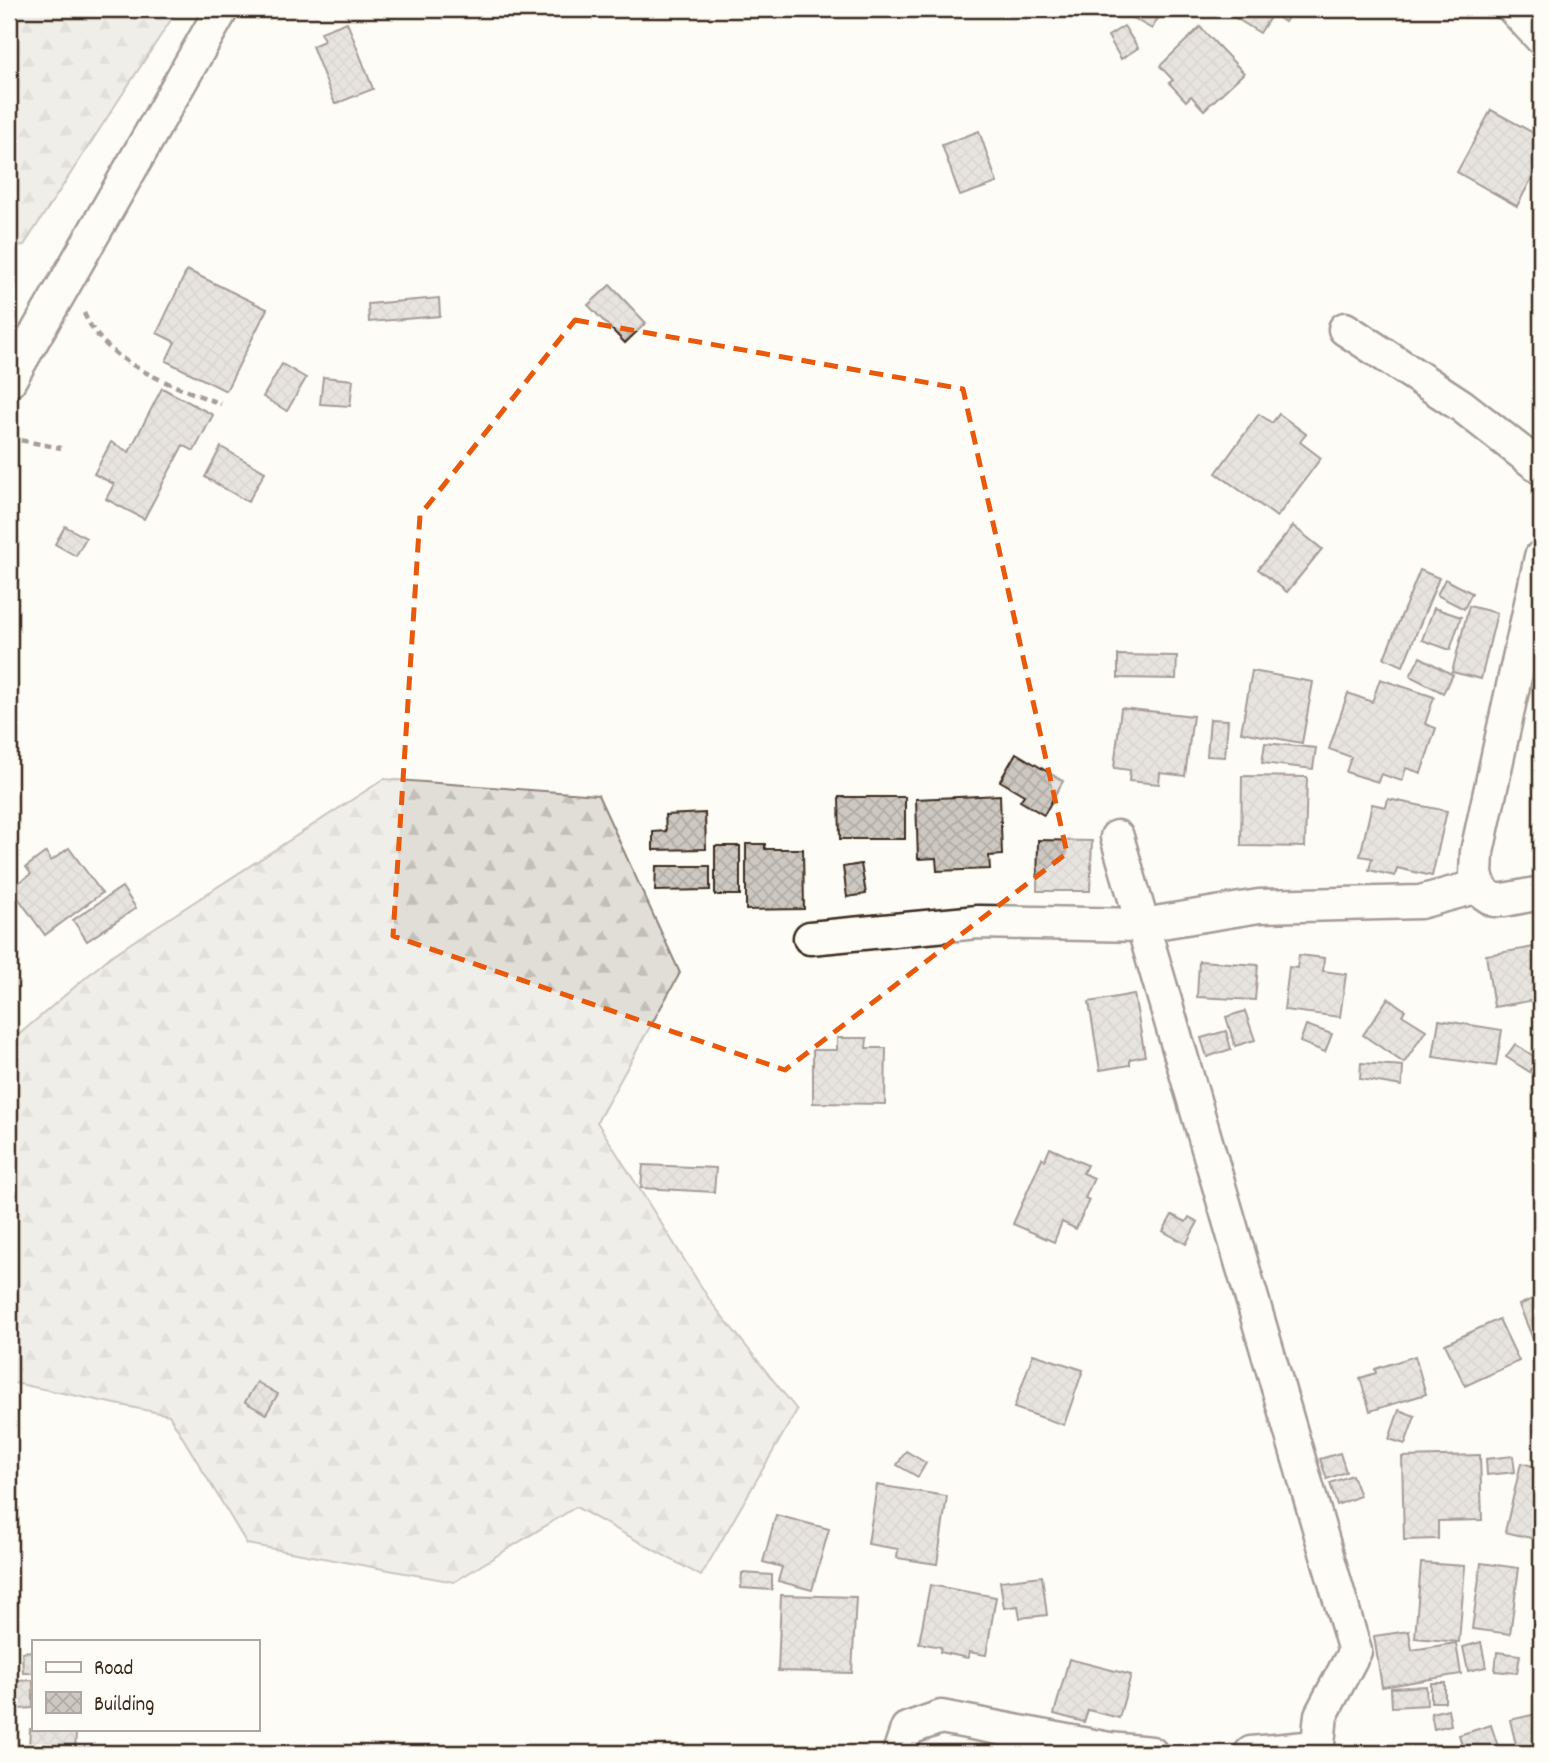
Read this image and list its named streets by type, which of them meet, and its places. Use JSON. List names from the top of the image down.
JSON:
{
  "legend": ["Road", "Building"]
}
